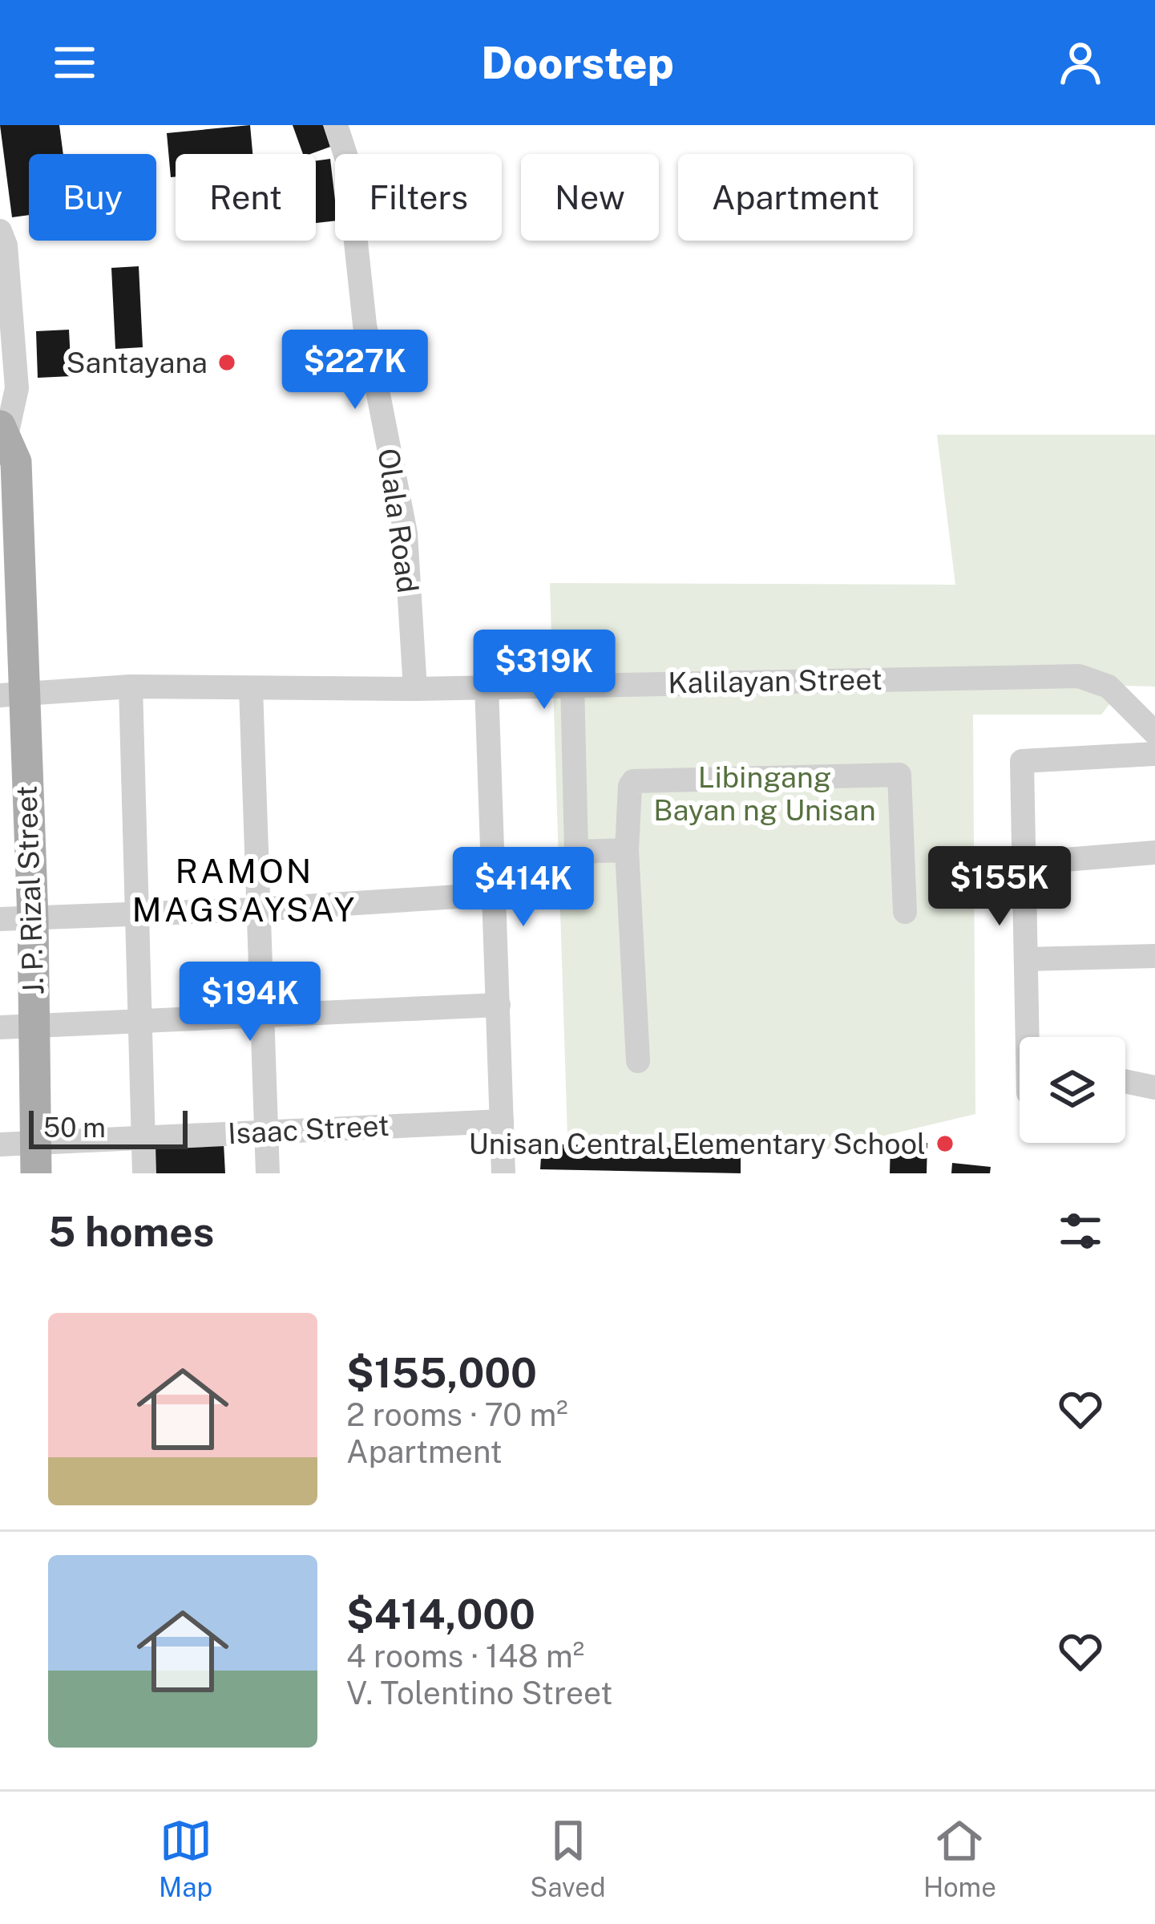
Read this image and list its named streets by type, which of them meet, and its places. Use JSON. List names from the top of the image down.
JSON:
{
  "streets": {
    "main road": ["J. P. Rizal Street"],
    "street": ["Olala Road", "Kalilayan Street", "Isaac Street"]
  },
  "crossings": [
    ["Olala Road", "Kalilayan Street"],
    ["Kalilayan Street", "J. P. Rizal Street"],
    ["J. P. Rizal Street", "Isaac Street"]
  ],
  "districts": ["RAMON MAGSAYSAY"],
  "parks": ["Libingang Bayan ng Unisan"],
  "places": ["Santayana", "Unisan Central Elementary School"],
  "scale_bar": "50 m",
  "page": {
    "header": "Doorstep",
    "chip": [
      "Buy",
      "Rent",
      "Filters",
      "New",
      "Apartment"
    ],
    "price": [
      "$227K",
      "$319K",
      "$155K",
      "$414K",
      "$194K"
    ],
    "scale": "50 m",
    "heading": "5 homes",
    "list": [
      {
        "name": "$155,000",
        "note": "2 rooms · 70 m² · Apartment"
      },
      {
        "name": "$414,000",
        "note": "4 rooms · 148 m² · V. Tolentino Street"
      }
    ],
    "tabs": ["Map", "Saved", "Home"]
  }
}
